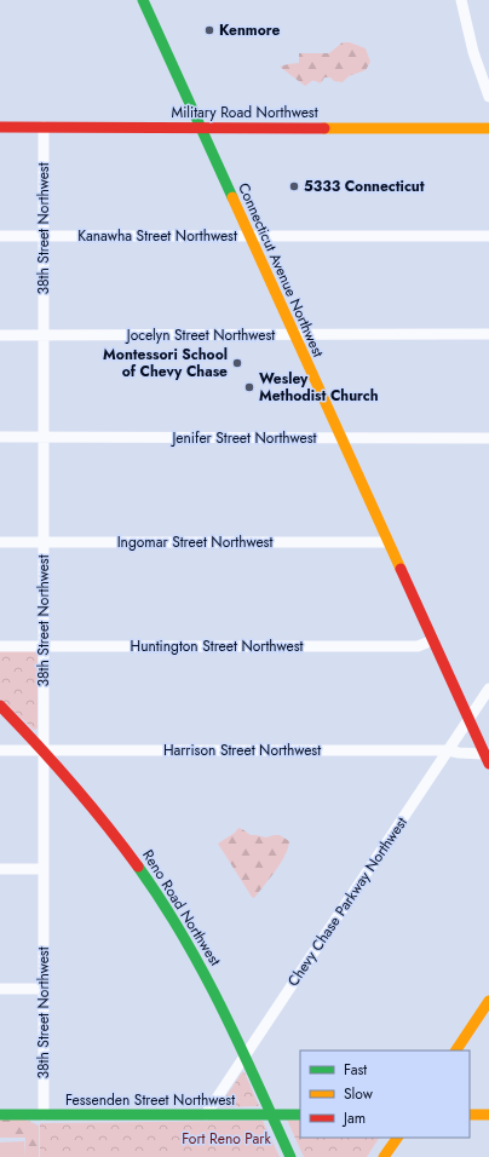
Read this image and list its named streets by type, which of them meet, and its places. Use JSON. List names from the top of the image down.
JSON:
{
  "streets": {
    "main road": [
      "Military Road Northwest",
      "Connecticut Avenue Northwest",
      "Reno Road Northwest",
      "Fessenden Street Northwest"
    ],
    "street": [
      "38th Street Northwest",
      "Kanawha Street Northwest",
      "Jocelyn Street Northwest",
      "Jenifer Street Northwest",
      "Ingomar Street Northwest",
      "Huntington Street Northwest",
      "Harrison Street Northwest",
      "Chevy Chase Parkway Northwest"
    ]
  },
  "crossings": [
    ["Military Road Northwest", "38th Street Northwest"],
    ["Military Road Northwest", "Connecticut Avenue Northwest"],
    ["38th Street Northwest", "Kanawha Street Northwest"],
    ["38th Street Northwest", "Jocelyn Street Northwest"],
    ["38th Street Northwest", "Jenifer Street Northwest"],
    ["38th Street Northwest", "Ingomar Street Northwest"],
    ["38th Street Northwest", "Huntington Street Northwest"],
    ["38th Street Northwest", "Harrison Street Northwest"],
    ["38th Street Northwest", "Reno Road Northwest"],
    ["38th Street Northwest", "Fessenden Street Northwest"],
    ["Kanawha Street Northwest", "Connecticut Avenue Northwest"],
    ["Connecticut Avenue Northwest", "Jocelyn Street Northwest"],
    ["Connecticut Avenue Northwest", "Jenifer Street Northwest"],
    ["Connecticut Avenue Northwest", "Ingomar Street Northwest"],
    ["Connecticut Avenue Northwest", "Huntington Street Northwest"],
    ["Connecticut Avenue Northwest", "Harrison Street Northwest"],
    ["Connecticut Avenue Northwest", "Chevy Chase Parkway Northwest"],
    ["Harrison Street Northwest", "Chevy Chase Parkway Northwest"],
    ["Harrison Street Northwest", "Reno Road Northwest"],
    ["Chevy Chase Parkway Northwest", "Reno Road Northwest"],
    ["Chevy Chase Parkway Northwest", "Fessenden Street Northwest"],
    ["Reno Road Northwest", "Fessenden Street Northwest"]
  ],
  "parks": ["Fort Reno Park"],
  "places": [
    "Kenmore",
    "5333 Connecticut",
    "Montessori School of Chevy Chase",
    "Wesley Methodist Church"
  ],
  "legend": ["Fast", "Slow", "Jam"]
}
